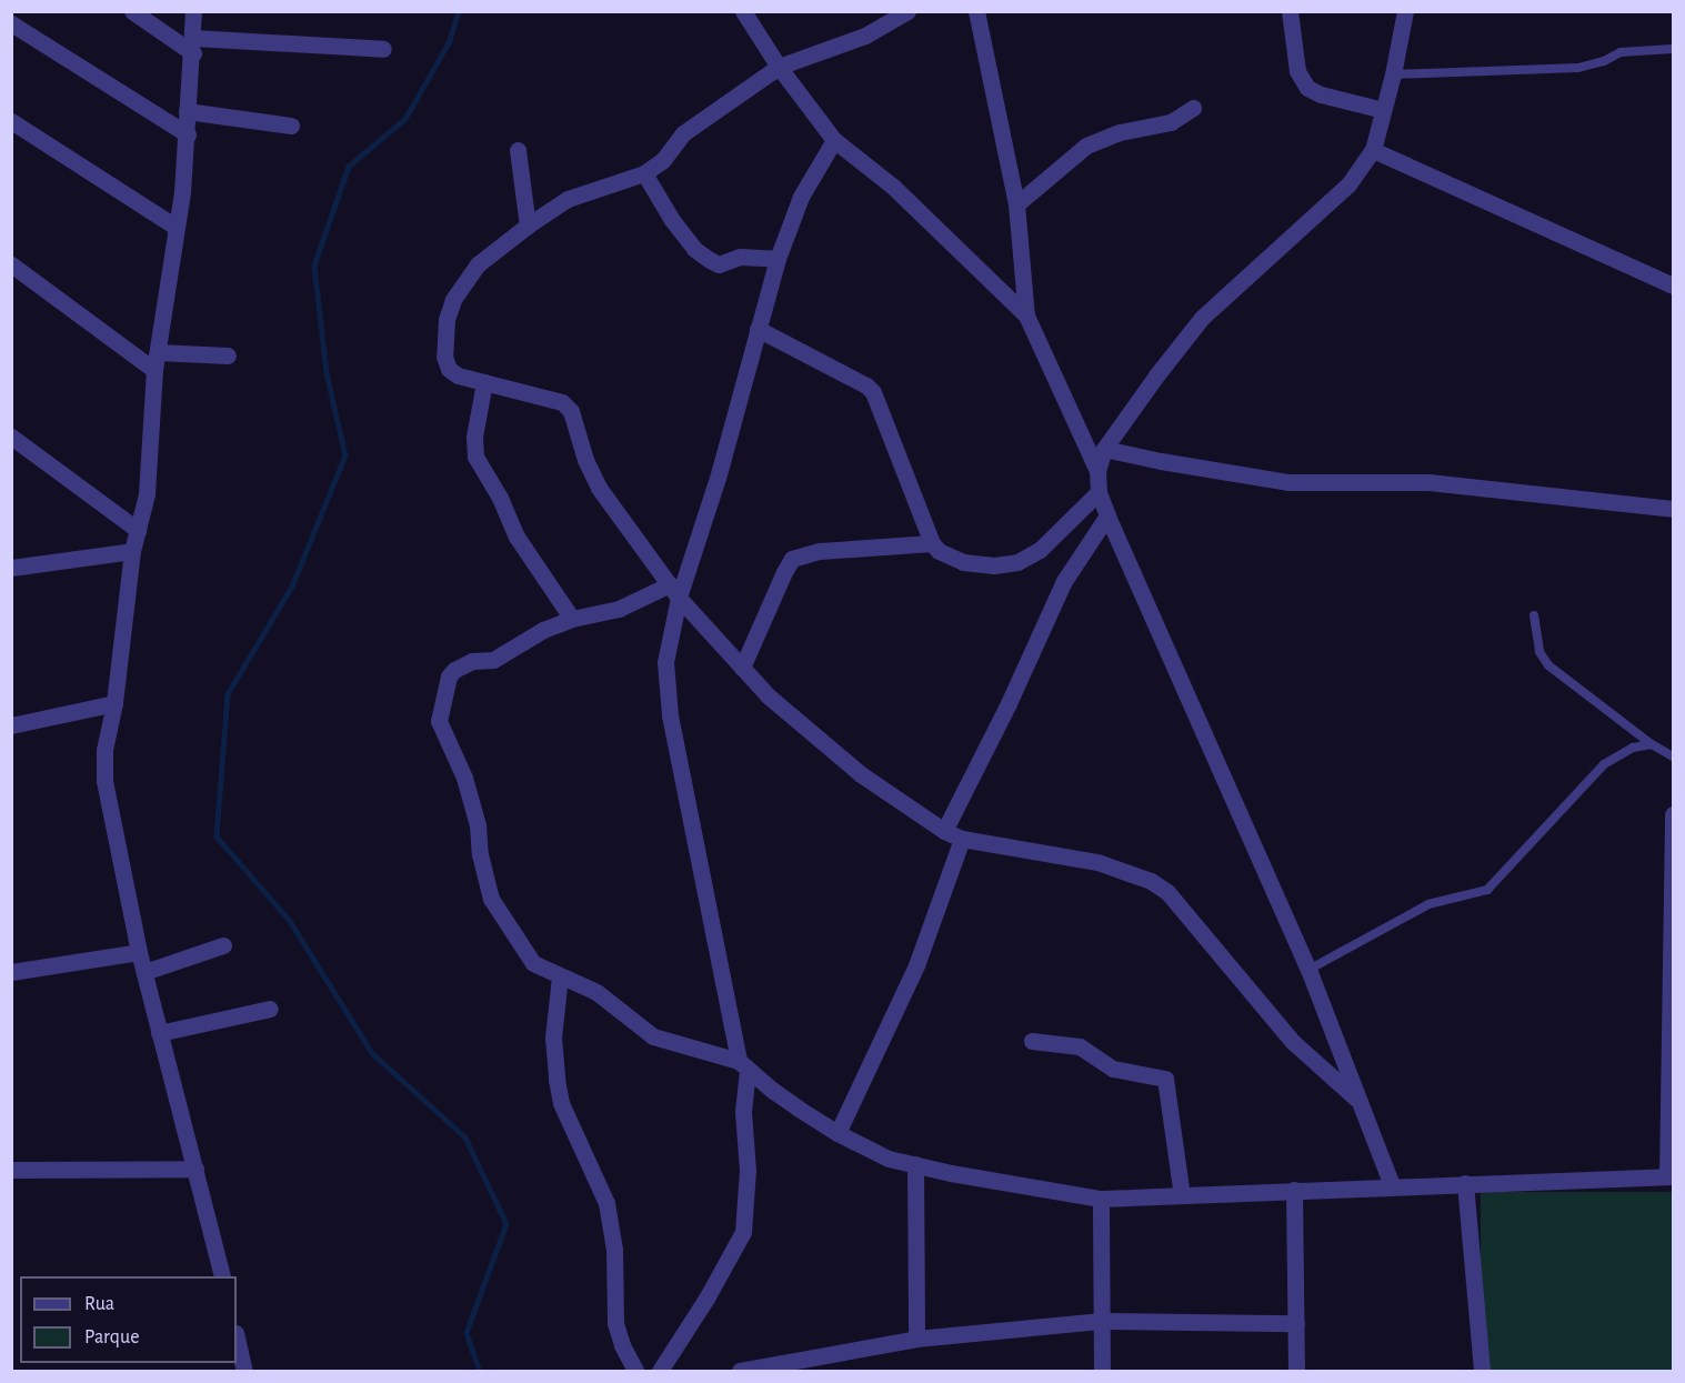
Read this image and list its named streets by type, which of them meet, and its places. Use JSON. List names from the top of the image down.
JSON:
{
  "legend": ["Rua", "Parque"]
}
